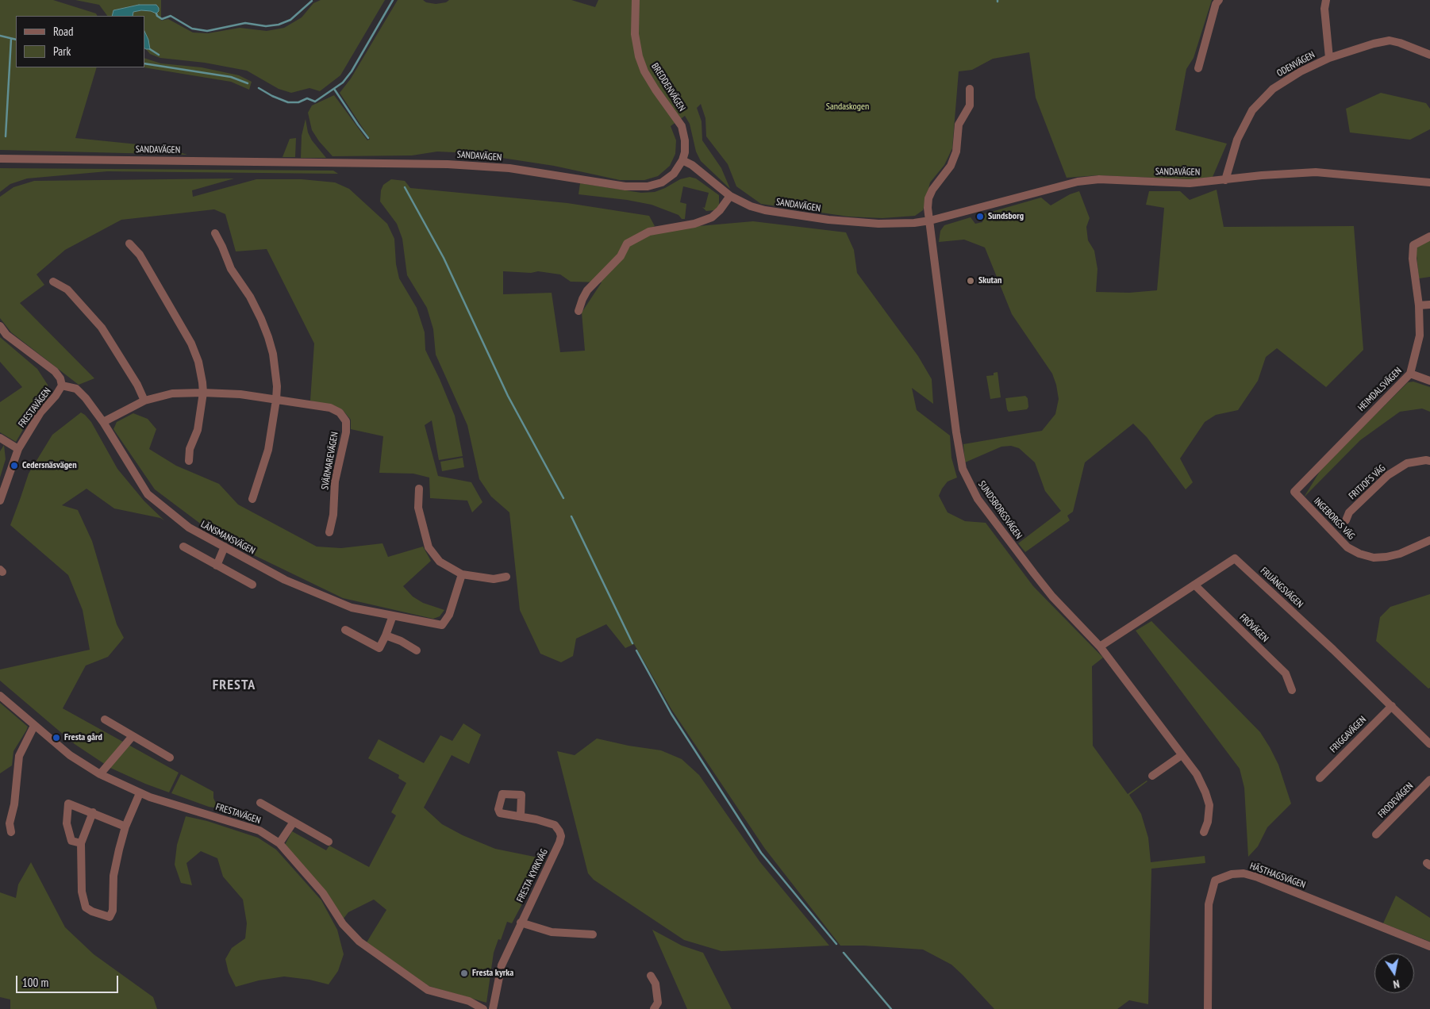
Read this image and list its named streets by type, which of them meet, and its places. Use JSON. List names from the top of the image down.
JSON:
{
  "streets": {
    "street": [
      "ODENVÄGEN",
      "BREDDENVÄGEN",
      "SANDAVÄGEN",
      "HEIMDALSVÄGEN",
      "FRESTAVÄGEN",
      "SVÄRMAREVÄGEN",
      "FRITJOFS VÄG",
      "SUNDSBORGSVÄGEN",
      "INGEBORGS VÄG",
      "LÄNSMANSVÄGEN",
      "FRUÄNGSVÄGEN",
      "FRÖVÄGEN",
      "FRIGGAVÄGEN",
      "FRODEVÄGEN",
      "FRESTA KYRKVÄG",
      "HÄSTHAGSVÄGEN"
    ]
  },
  "crossings": [
    ["ODENVÄGEN", "SANDAVÄGEN"],
    ["BREDDENVÄGEN", "SANDAVÄGEN"],
    ["SANDAVÄGEN", "SUNDSBORGSVÄGEN"],
    ["HEIMDALSVÄGEN", "INGEBORGS VÄG"],
    ["FRESTAVÄGEN", "LÄNSMANSVÄGEN"],
    ["SVÄRMAREVÄGEN", "LÄNSMANSVÄGEN"],
    ["SUNDSBORGSVÄGEN", "FRUÄNGSVÄGEN"],
    ["FRUÄNGSVÄGEN", "FRÖVÄGEN"],
    ["FRUÄNGSVÄGEN", "FRIGGAVÄGEN"]
  ],
  "districts": ["FRESTA"],
  "parks": ["Sandaskogen"],
  "places": [
    "Sundsborg",
    "Skutan",
    "Cedersnäsvägen",
    "Fresta gård",
    "Fresta kyrka"
  ],
  "legend": ["Road", "Park"],
  "scale_bar": "100 m",
  "north": "bottom"
}
